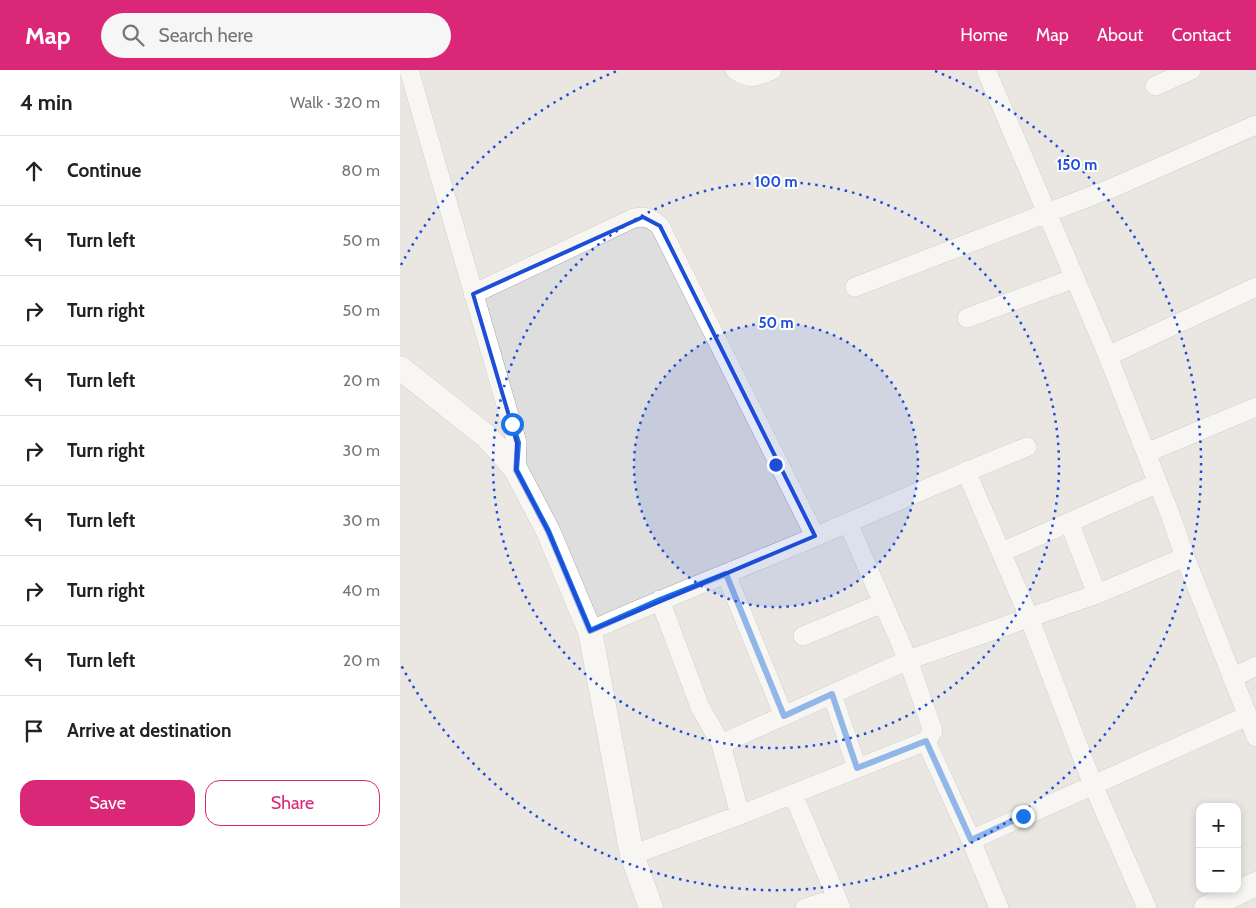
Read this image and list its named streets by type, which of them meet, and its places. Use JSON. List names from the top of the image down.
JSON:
{
  "page": {
    "header": "Map",
    "search": "Search here",
    "nav": [
      "Home",
      "Map",
      "About",
      "Contact"
    ],
    "heading": ["4 min", "Walk · 320 m"],
    "list": [
      ["Continue", "80 m"],
      ["Turn left", "50 m"],
      ["Turn right", "50 m"],
      ["Turn left", "20 m"],
      ["Turn right", "30 m"],
      ["Turn left", "30 m"],
      ["Turn right", "40 m"],
      ["Turn left", "20 m"],
      "Arrive at destination"
    ],
    "buttons": ["Save", "Share"],
    "map_buttons": ["+", "−"]
  },
  "rings": ["150 m", "100 m", "50 m"]
}
